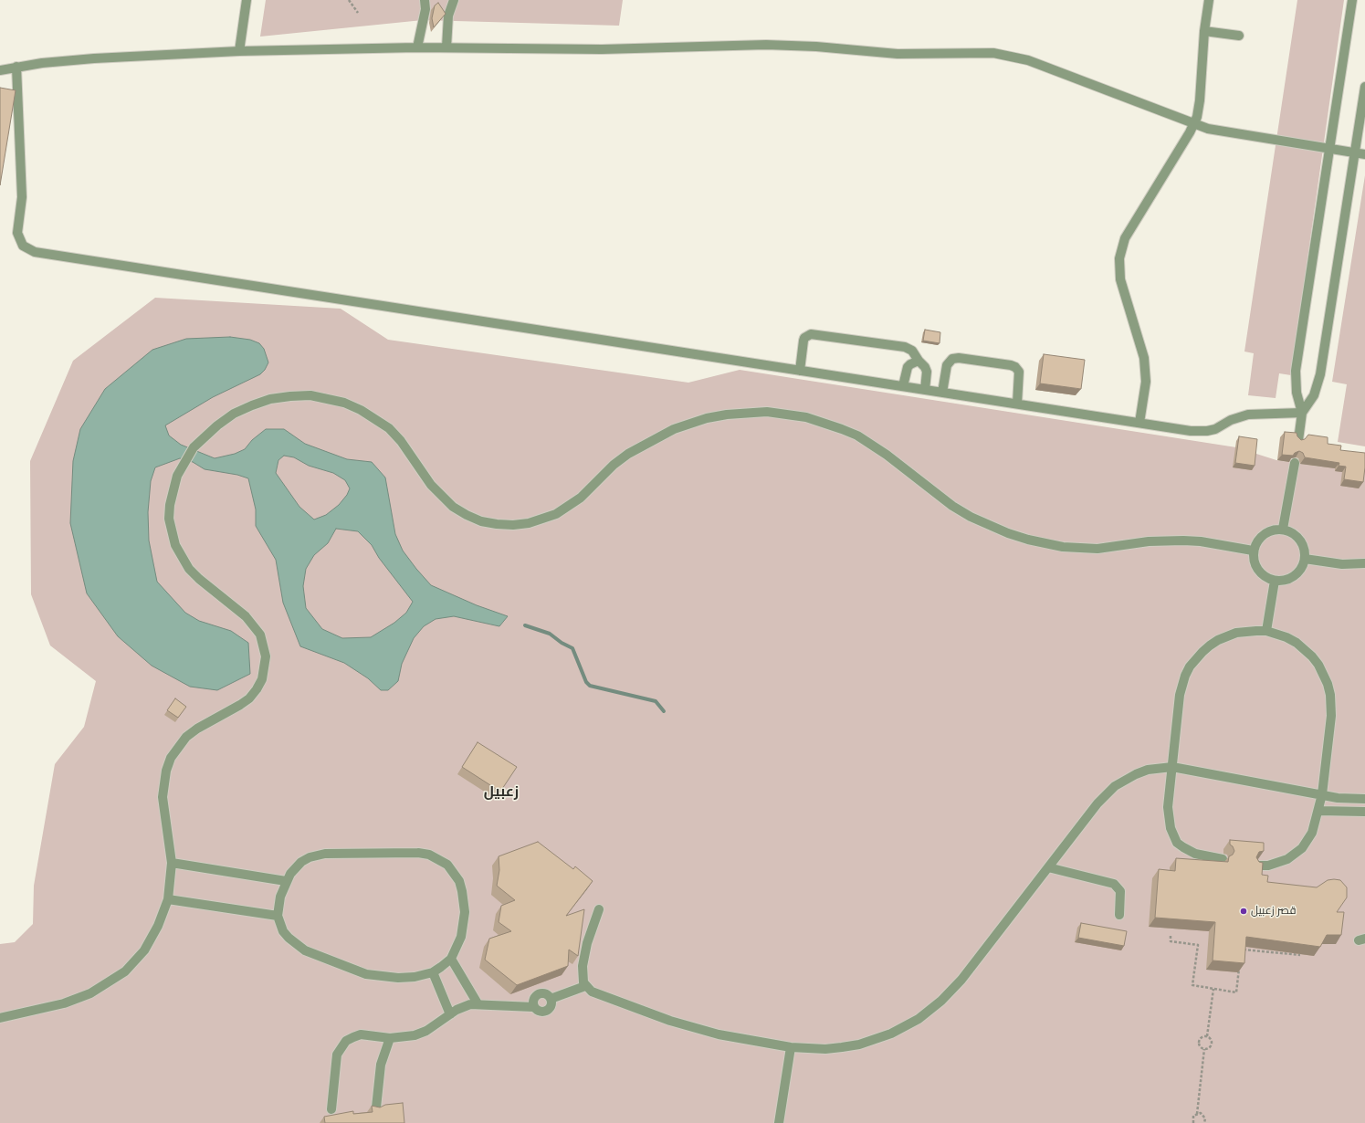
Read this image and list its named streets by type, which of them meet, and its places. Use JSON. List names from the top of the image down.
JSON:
{
  "districts": ["زعبيل"],
  "places": ["قصر زعبيل"]
}
